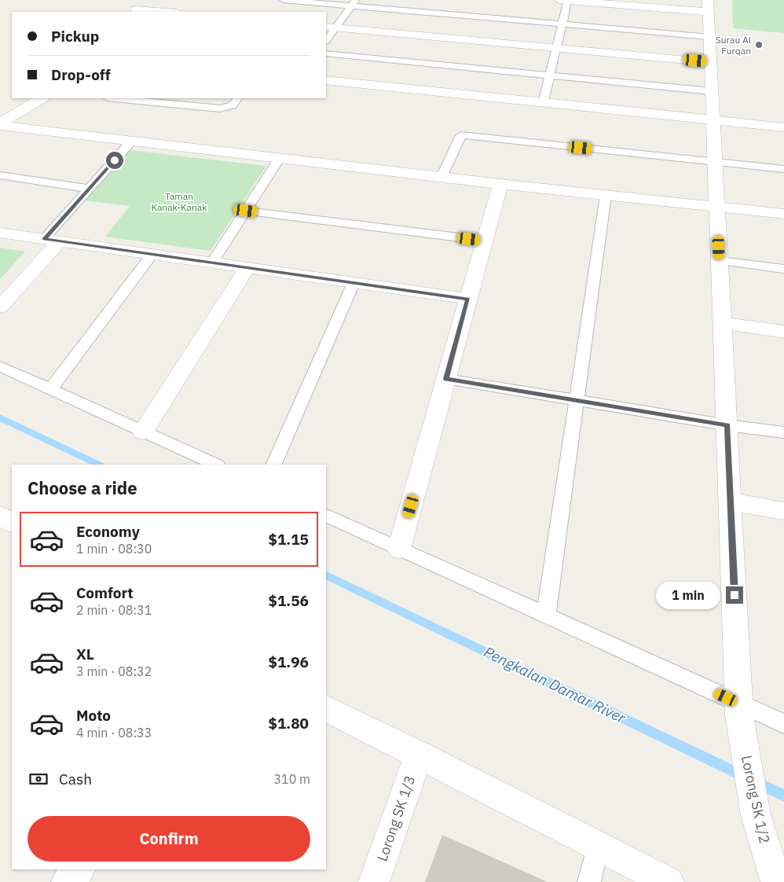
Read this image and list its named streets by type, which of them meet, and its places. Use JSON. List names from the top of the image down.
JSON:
{
  "streets": {
    "street": ["Lorong SK 1/2", "Lorong SK 1/3"]
  },
  "water": ["Pengkalan Damar River"],
  "parks": ["Taman Kanak-Kanak"],
  "places": ["Surau Al Furqan"],
  "page": {
    "banner": ["Pickup", "Drop-off"],
    "heading": "Choose a ride",
    "list": [
      {
        "name": "Economy",
        "note": "1 min · 08:30",
        "value": "$1.15"
      },
      {
        "name": "Comfort",
        "note": "2 min · 08:31",
        "value": "$1.56"
      },
      {
        "name": "XL",
        "note": "3 min · 08:32",
        "value": "$1.96"
      },
      {
        "name": "Moto",
        "note": "4 min · 08:33",
        "value": "$1.80"
      }
    ],
    "bubble": "1 min",
    "pay": ["Cash", "310 m"],
    "buttons": "Confirm"
  }
}
